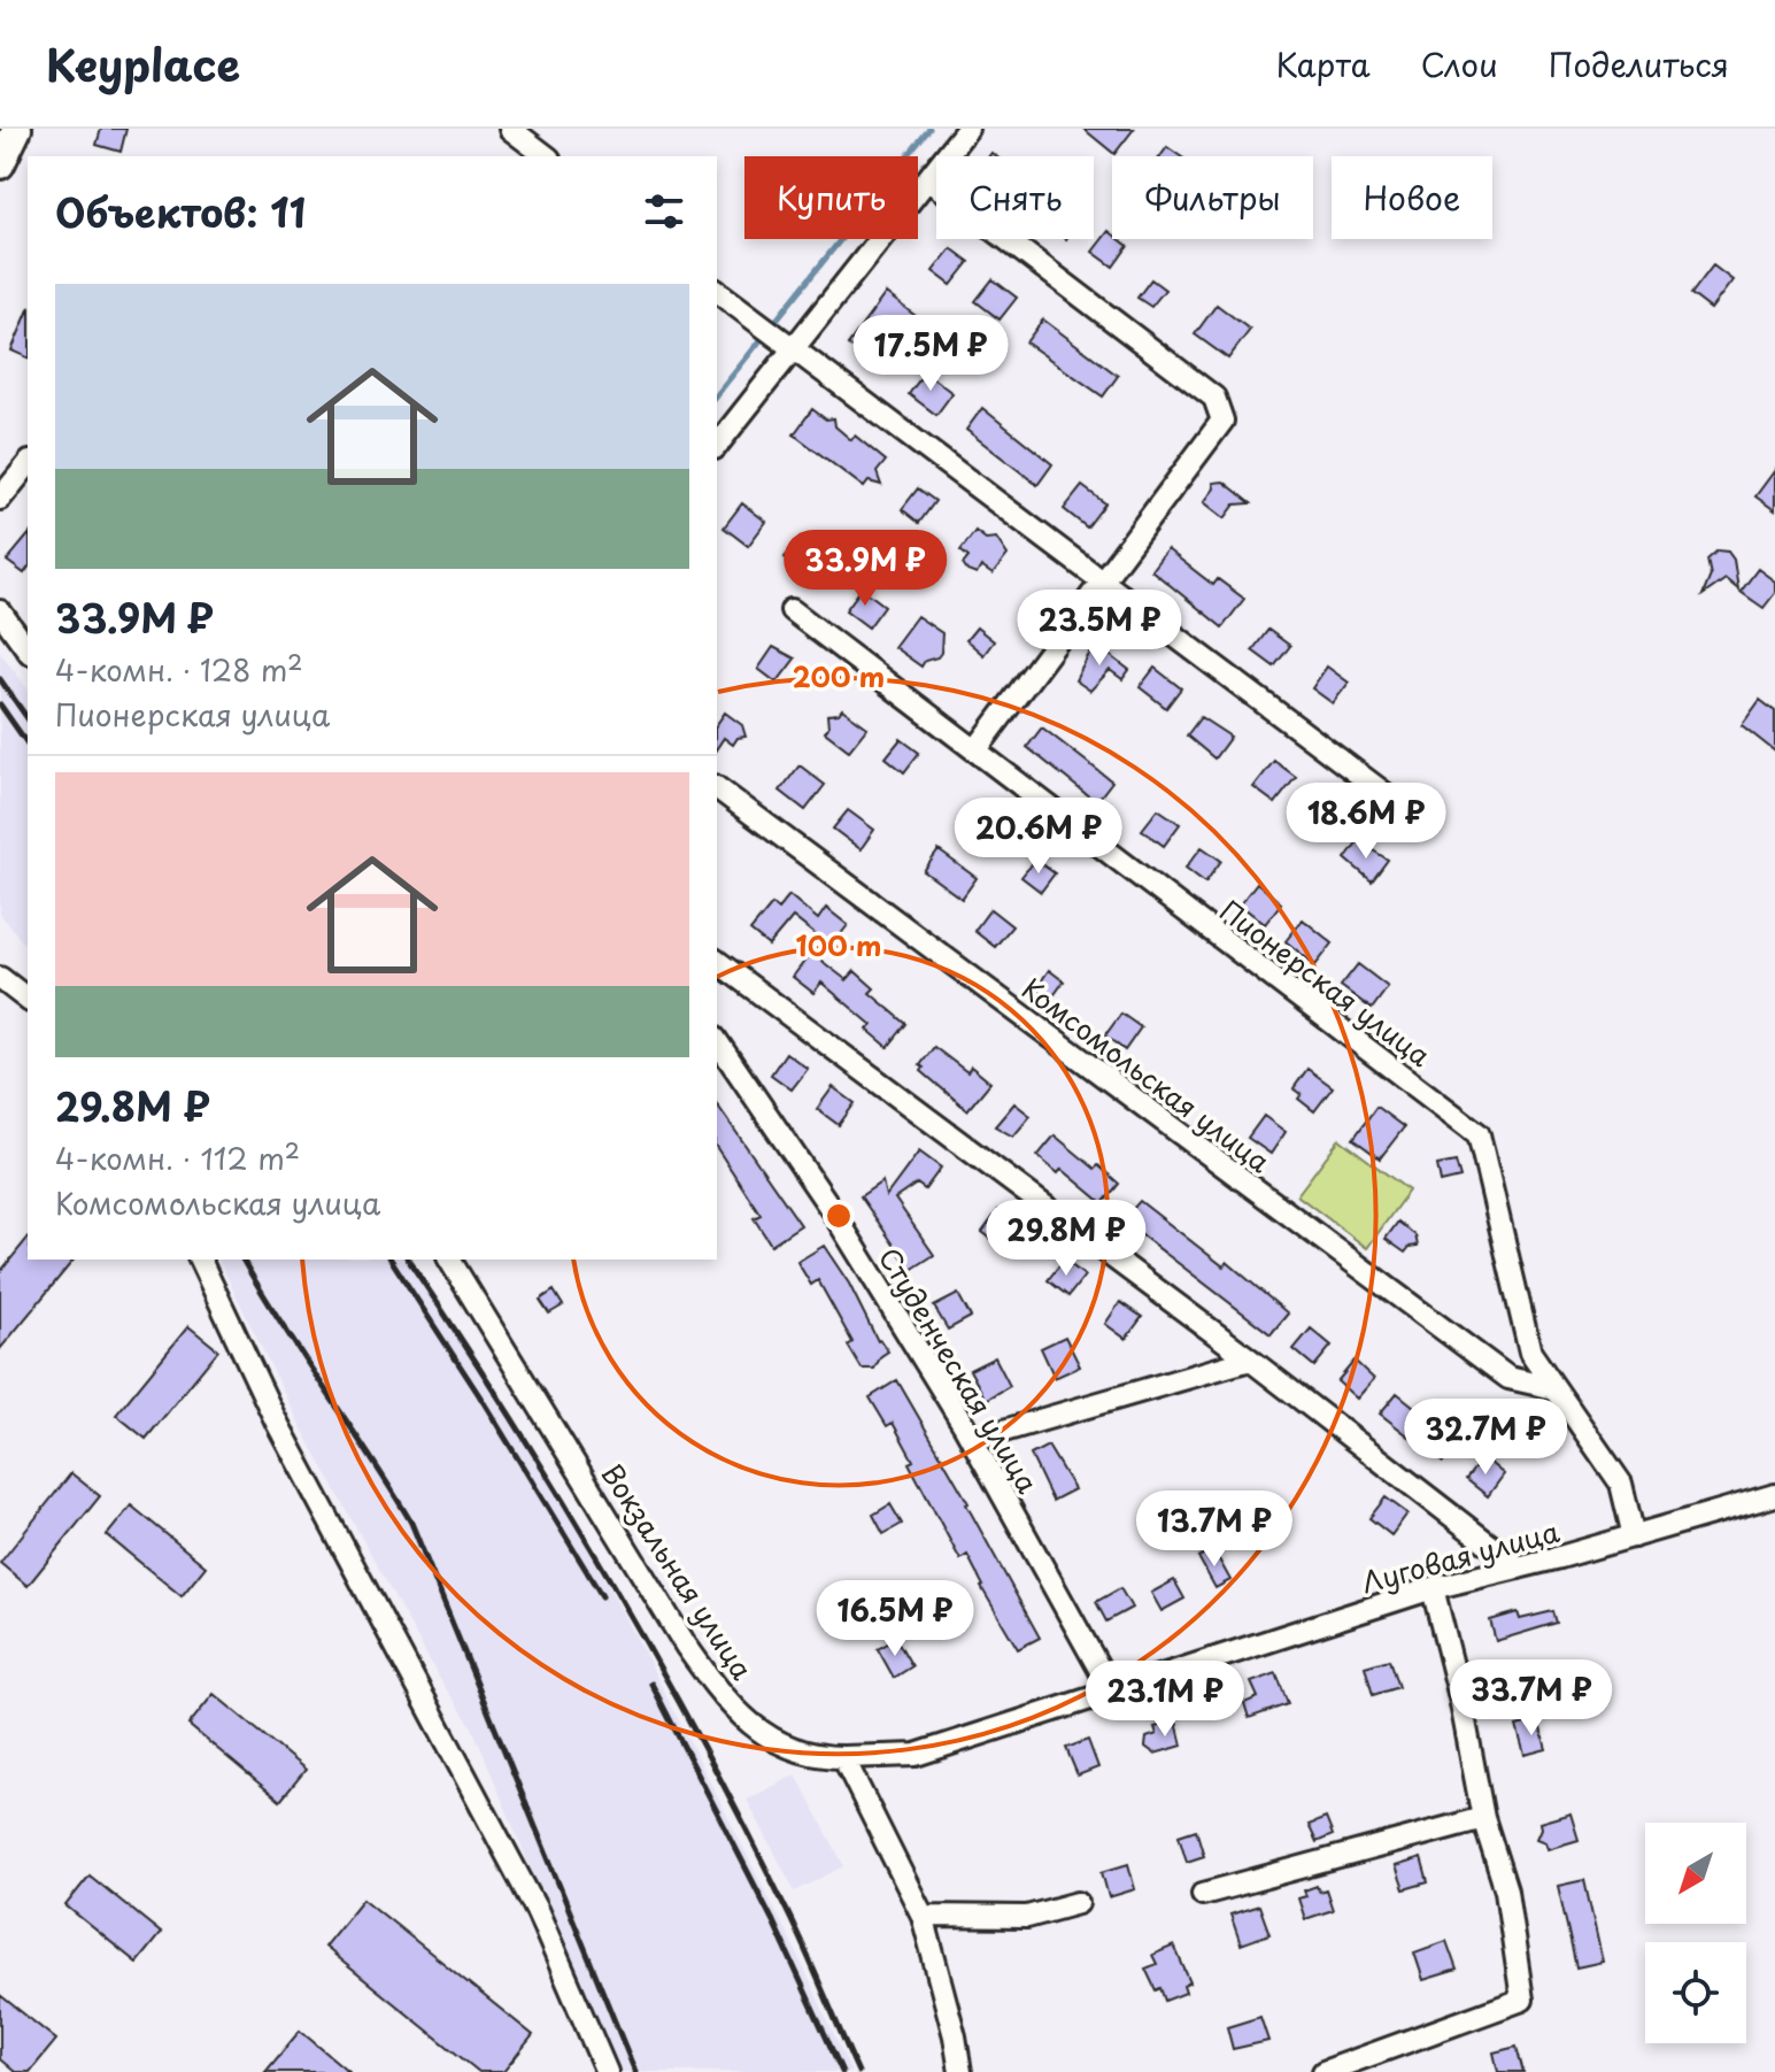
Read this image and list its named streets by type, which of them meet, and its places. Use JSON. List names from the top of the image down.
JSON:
{
  "streets": {
    "street": [
      "Пионерская улица",
      "Комсомольская улица",
      "Студенческая улица",
      "Луговая улица",
      "Вокзальная улица"
    ]
  },
  "crossings": [
    ["Пионерская улица", "Комсомольская улица"],
    ["Пионерская улица", "Луговая улица"],
    ["Студенческая улица", "Луговая улица"],
    ["Луговая улица", "Вокзальная улица"]
  ],
  "north": "bottom left",
  "page": {
    "header": "Keyplace",
    "nav": ["Карта", "Слои", "Поделиться"],
    "chip": [
      "Купить",
      "Снять",
      "Фильтры",
      "Новое"
    ],
    "heading": "Объектов: 11",
    "list": [
      {
        "name": "33.9M ₽",
        "note": "4-комн. · 128 m² · Пионерская улица"
      },
      {
        "name": "29.8M ₽",
        "note": "4-комн. · 112 m² · Комсомольская улица"
      }
    ],
    "price": [
      "17.5M ₽",
      "33.9M ₽",
      "23.5M ₽",
      "18.6M ₽",
      "20.6M ₽",
      "29.8M ₽",
      "32.7M ₽",
      "13.7M ₽",
      "16.5M ₽",
      "33.7M ₽",
      "23.1M ₽"
    ]
  },
  "rings": ["200 m", "100 m"]
}
